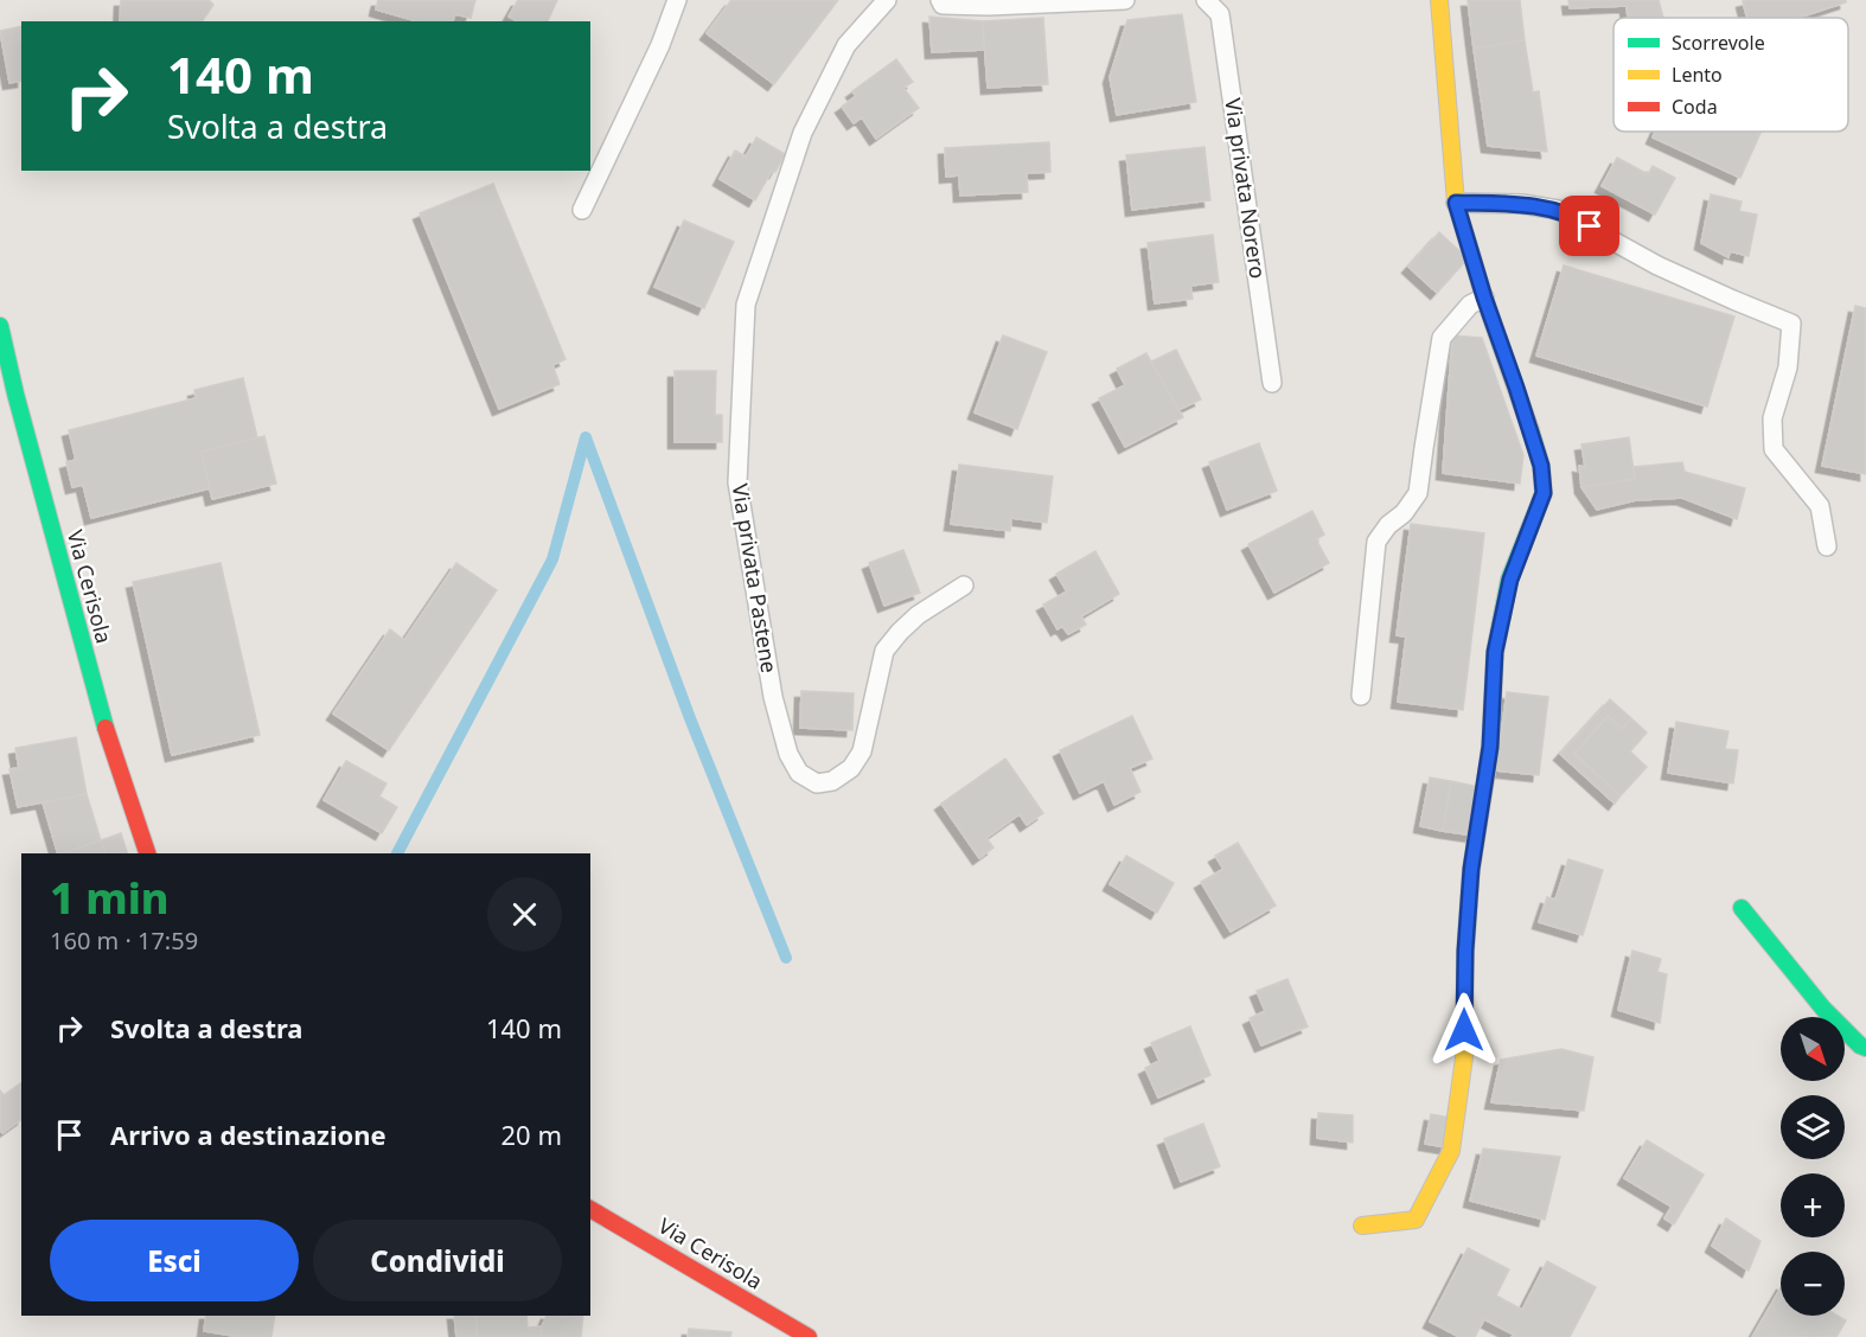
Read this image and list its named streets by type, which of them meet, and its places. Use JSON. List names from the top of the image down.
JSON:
{
  "streets": {
    "street": ["Via Cerisola"],
    "lane": ["Via privata Norero", "Via privata Pastene"]
  },
  "legend": ["Scorrevole", "Lento", "Coda"],
  "north": "bottom right",
  "page": {
    "turn": ["140 m", "Svolta a destra"],
    "heading": ["1 min", "160 m · 17:59"],
    "list": [
      {
        "name": "Svolta a destra",
        "value": "140 m"
      },
      {
        "name": "Arrivo a destinazione",
        "value": "20 m"
      }
    ],
    "map_buttons": ["+", "−"],
    "buttons": ["Esci", "Condividi"]
  }
}
